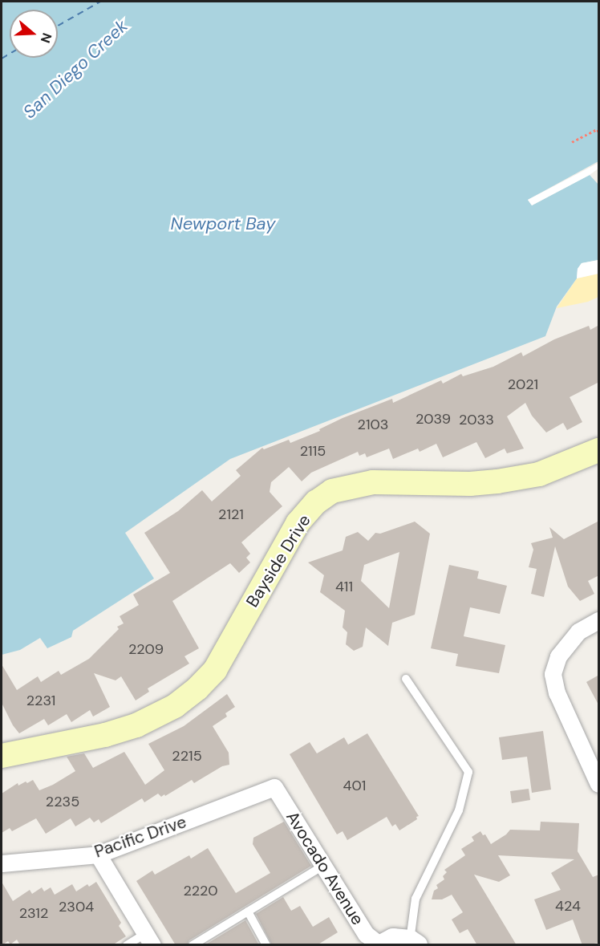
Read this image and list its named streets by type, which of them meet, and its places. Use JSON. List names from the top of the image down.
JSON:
{
  "streets": {
    "main road": ["Bayside Drive"],
    "street": ["Pacific Drive", "Avocado Avenue"]
  },
  "crossings": [
    ["Pacific Drive", "Avocado Avenue"]
  ],
  "water": ["San Diego Creek", "Newport Bay"],
  "house_numbers": [
    "2021",
    "2039",
    "2033",
    "2103",
    "2115",
    "2121",
    "411",
    "2209",
    "2231",
    "2215",
    "401",
    "2235",
    "2220",
    "424",
    "2304",
    "2312"
  ],
  "north": "right"
}
